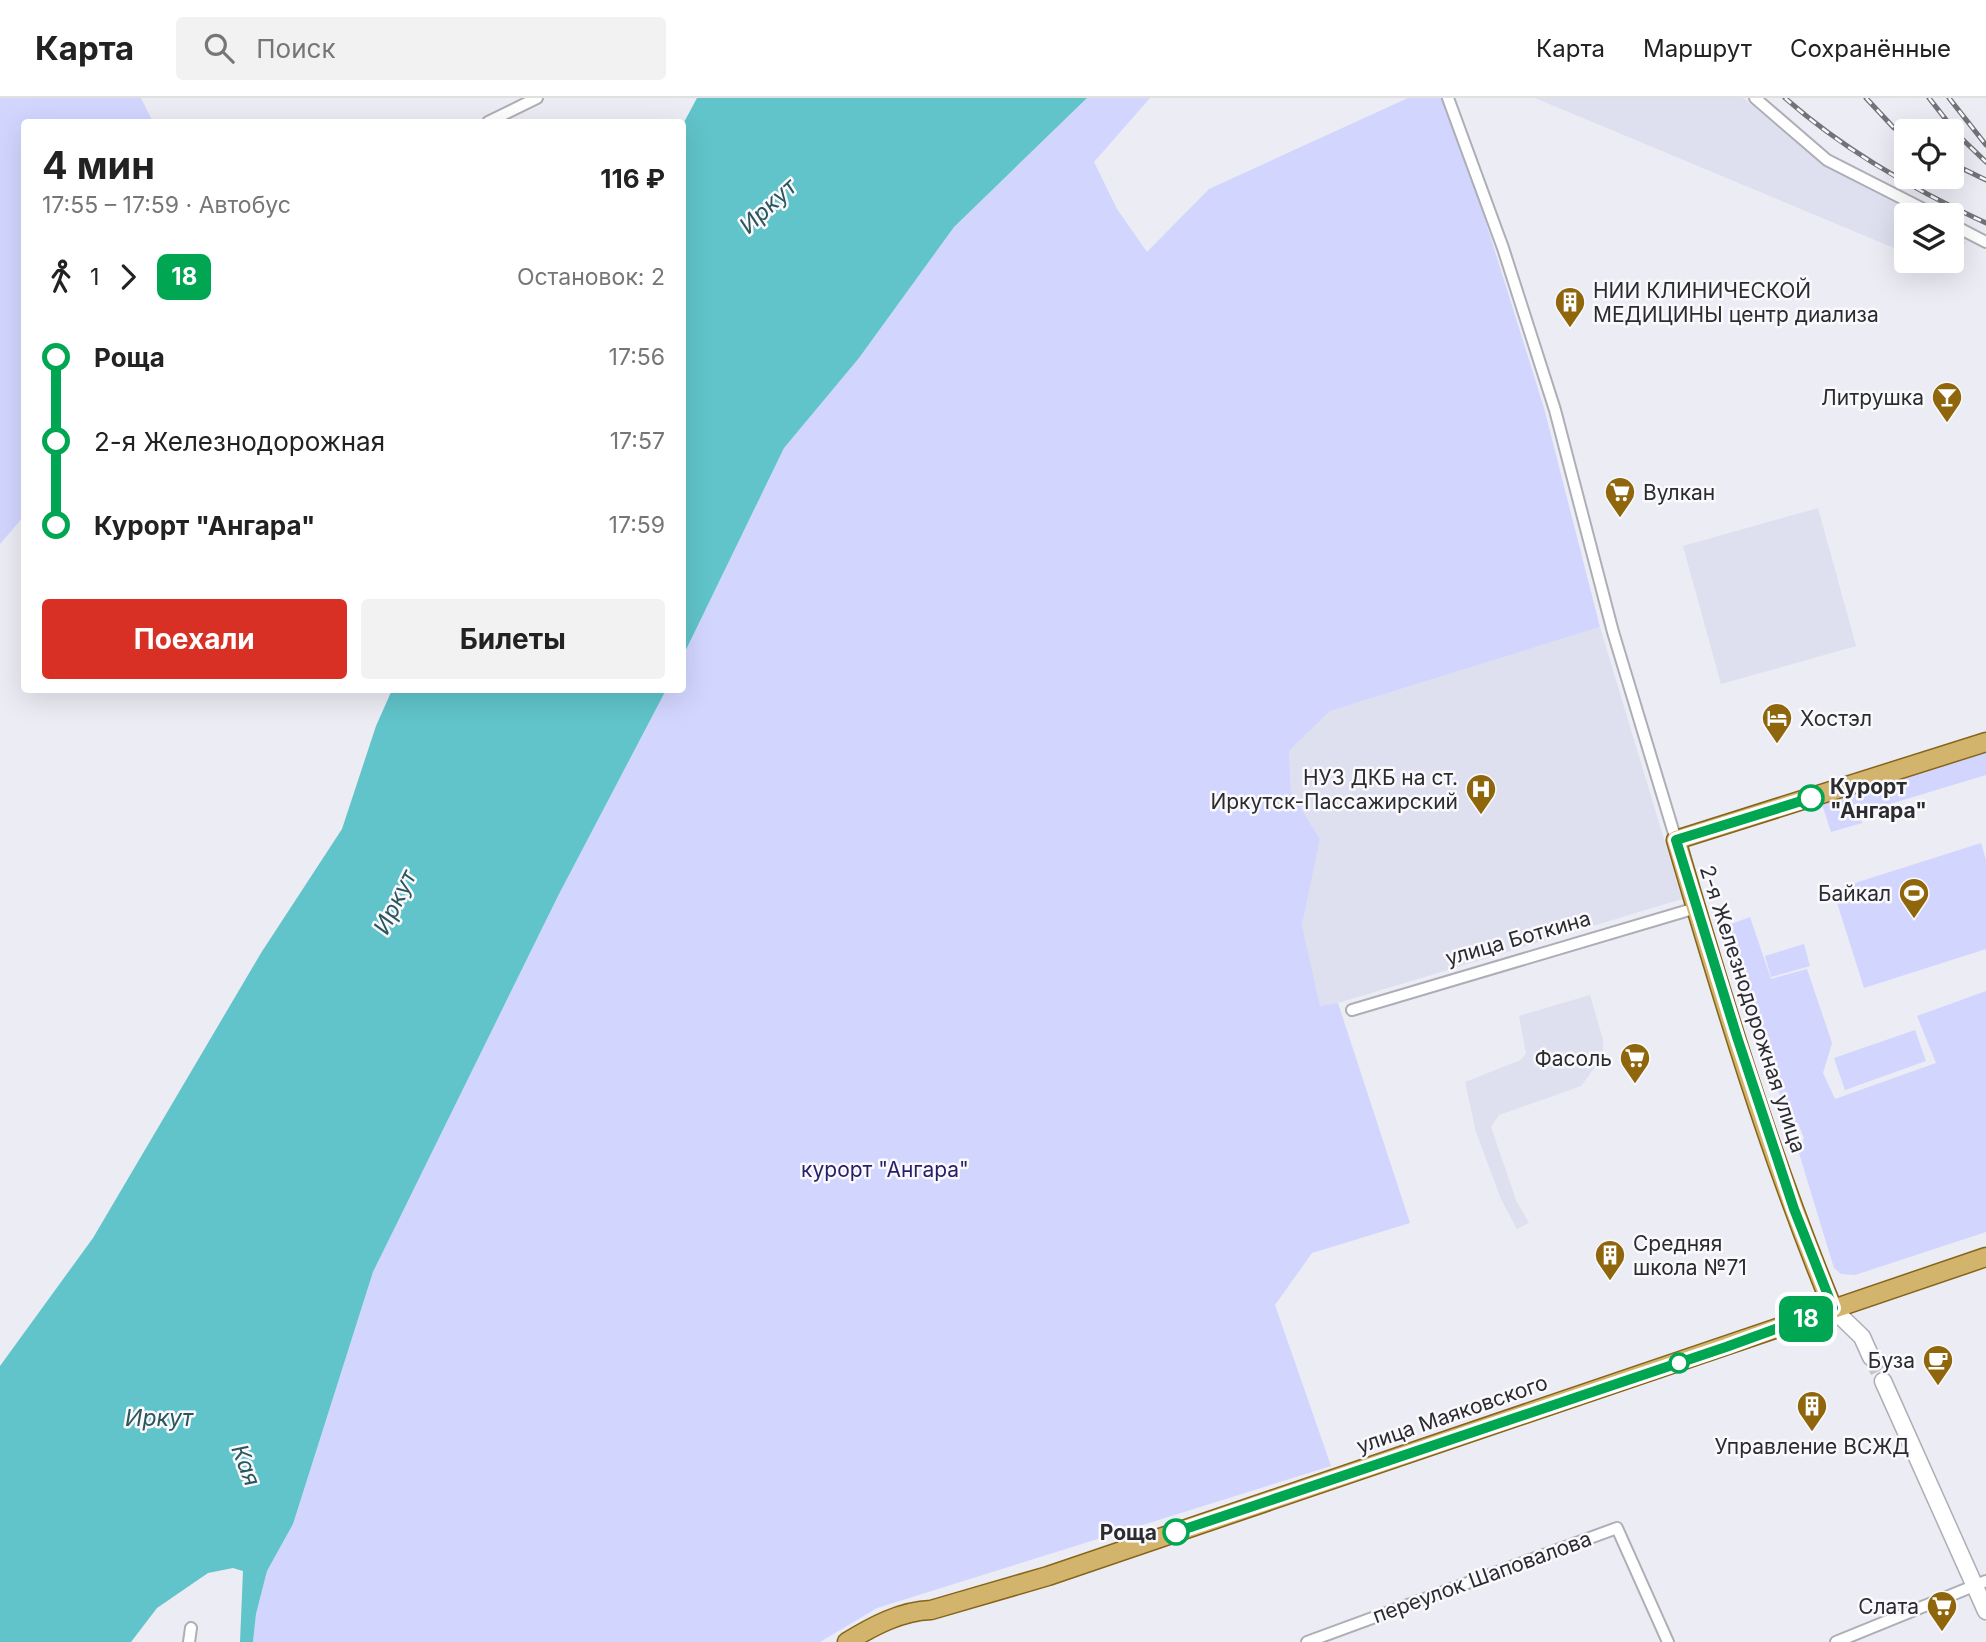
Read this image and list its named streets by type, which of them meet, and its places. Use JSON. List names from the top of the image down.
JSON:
{
  "streets": {
    "main road": ["2-я Железнодорожная улица", "улица Маяковского"],
    "street": ["улица Боткина", "переулок Шаповалова"]
  },
  "crossings": [
    ["улица Боткина", "2-я Железнодорожная улица"],
    ["2-я Железнодорожная улица", "улица Маяковского"]
  ],
  "water": ["Иркут", "Кая"],
  "parks": ["курорт \"Ангара\""],
  "places": {
    "building": ["НИИ КЛИНИЧЕСКОЙ МЕДИЦИНЫ центр диализа", "Средняя школа №71", "Управление ВСЖД"],
    "bar": ["Литрушка"],
    "supermarket": ["Вулкан", "Фасоль", "Слата"],
    "hotel": ["Хостэл"],
    "other": ["Курорт \"Ангара\"", "Роща"],
    "hospital": ["НУЗ ДКБ на ст. Иркутск-Пассажирский"],
    "sports": ["Байкал"],
    "cafe": ["Буза"]
  },
  "lines": ["bus line 18"],
  "page": {
    "header": "Карта",
    "search": "Поиск",
    "nav": ["Карта", "Маршрут", "Сохранённые"],
    "on_map": "18",
    "heading": ["4 мин", "17:55 – 17:59 · Автобус", "116 ₽"],
    "legs": ["1", "18", "Остановок: 2"],
    "list": [
      {
        "name": "Роща",
        "value": "17:56"
      },
      {
        "name": "2-я Железнодорожная",
        "value": "17:57"
      },
      {
        "name": "Курорт \"Ангара\"",
        "value": "17:59"
      }
    ],
    "buttons": ["Поехали", "Билеты"]
  }
}
